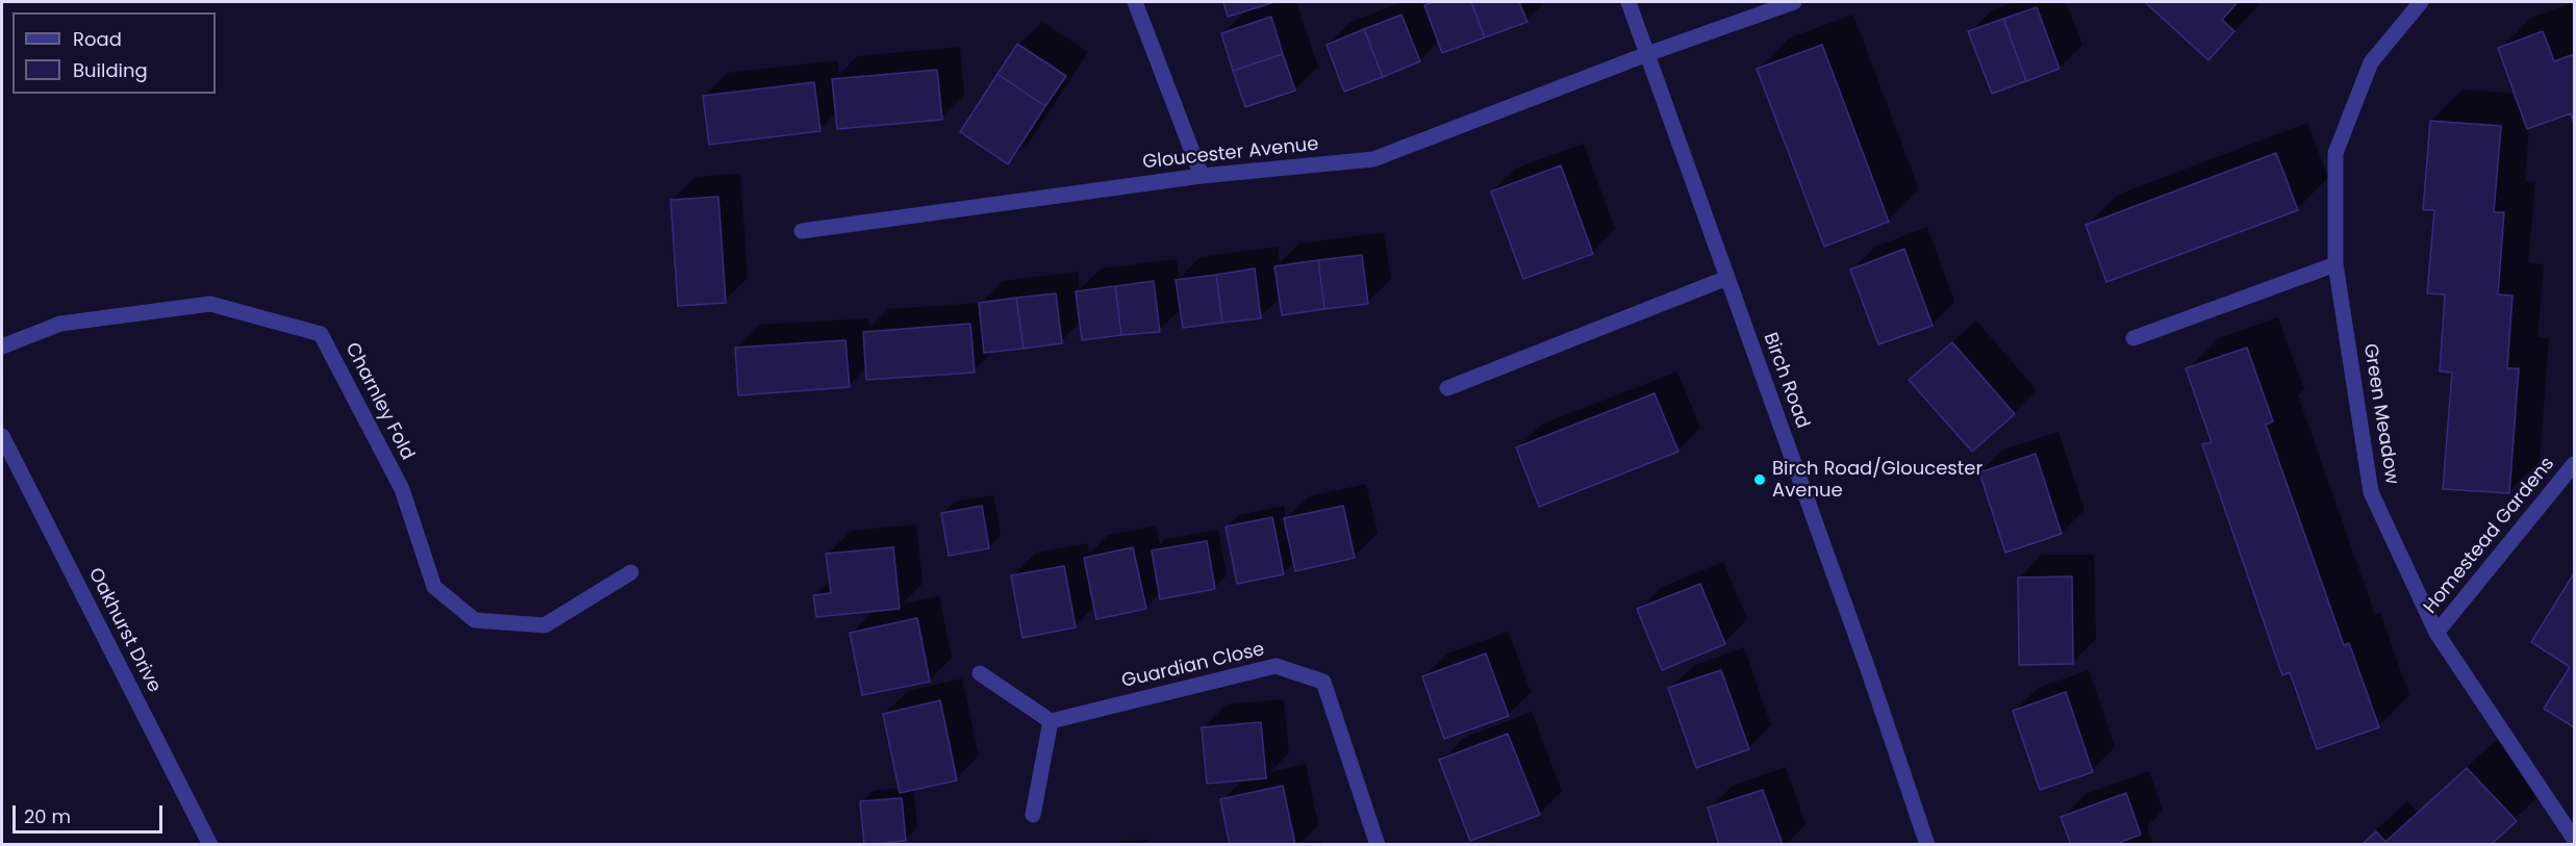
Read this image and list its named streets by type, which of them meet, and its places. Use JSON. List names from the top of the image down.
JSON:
{
  "streets": {
    "street": [
      "Gloucester Avenue",
      "Birch Road",
      "Charnley Fold",
      "Green Meadow",
      "Homestead Gardens",
      "Oakhurst Drive",
      "Guardian Close"
    ]
  },
  "crossings": [
    ["Gloucester Avenue", "Birch Road"],
    ["Green Meadow", "Homestead Gardens"]
  ],
  "places": ["Birch Road/Gloucester Avenue"],
  "legend": ["Road", "Building"],
  "scale_bar": "20 m"
}
